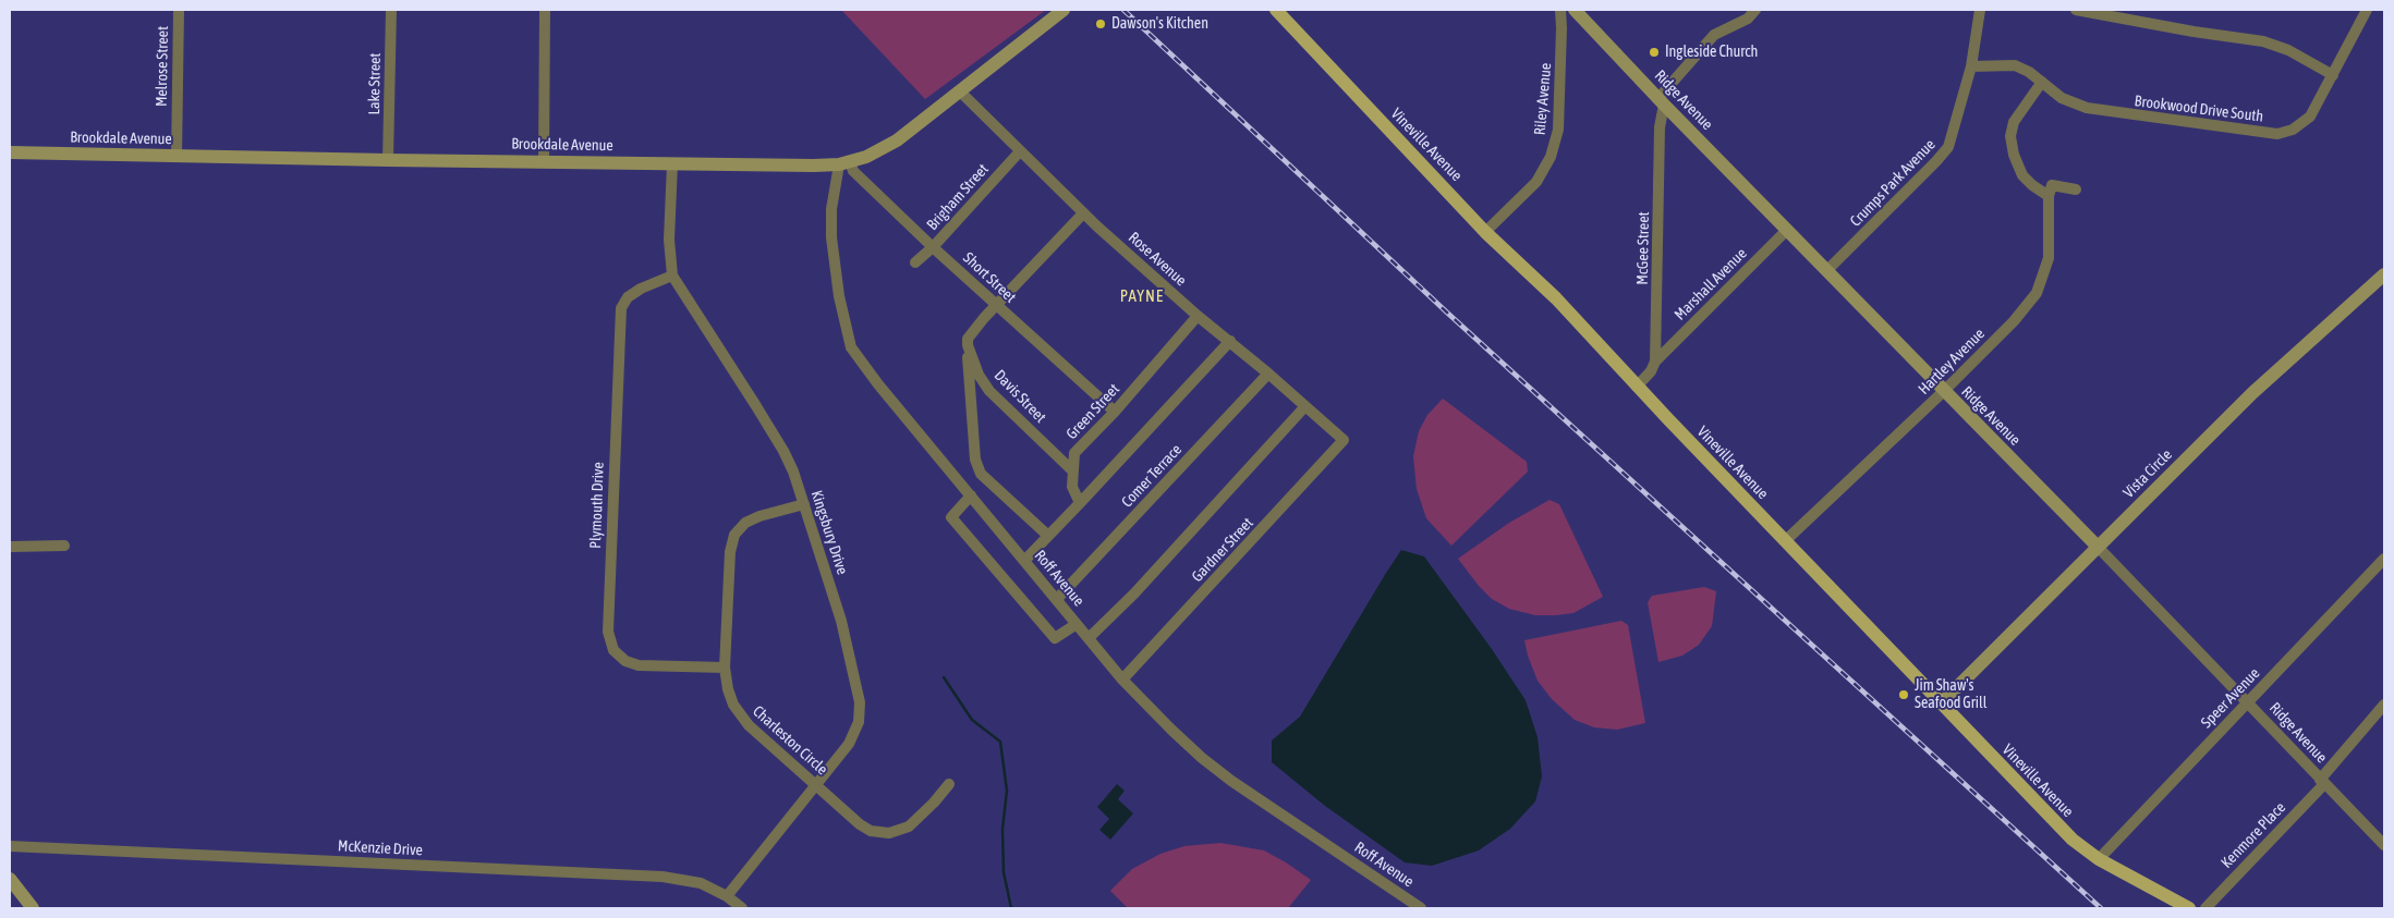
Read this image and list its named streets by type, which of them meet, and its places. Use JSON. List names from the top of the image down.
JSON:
{
  "streets": {
    "main road": ["Vineville Avenue"],
    "street": [
      "Melrose Street",
      "Lake Street",
      "Riley Avenue",
      "Ridge Avenue",
      "Brookwood Drive South",
      "Brookdale Avenue",
      "Crumps Park Avenue",
      "Brigham Street",
      "McGee Street",
      "Rose Avenue",
      "Short Street",
      "Marshall Avenue",
      "Hartley Avenue",
      "Davis Street",
      "Green Street",
      "Vista Circle",
      "Comer Terrace",
      "Plymouth Drive",
      "Kingsbury Drive",
      "Gardner Street",
      "Roff Avenue",
      "Speer Avenue",
      "Charleston Circle",
      "Kenmore Place",
      "McKenzie Drive"
    ]
  },
  "crossings": [
    ["Melrose Street", "Brookdale Avenue"],
    ["Lake Street", "Brookdale Avenue"],
    ["Riley Avenue", "Vineville Avenue"],
    ["Ridge Avenue", "Crumps Park Avenue"],
    ["Ridge Avenue", "McGee Street"],
    ["Ridge Avenue", "Marshall Avenue"],
    ["Ridge Avenue", "Hartley Avenue"],
    ["Ridge Avenue", "Vista Circle"],
    ["Ridge Avenue", "Speer Avenue"],
    ["Ridge Avenue", "Kenmore Place"],
    ["Brookwood Drive South", "Crumps Park Avenue"],
    ["Brookdale Avenue", "Rose Avenue"],
    ["Brookdale Avenue", "Short Street"],
    ["Brookdale Avenue", "Kingsbury Drive"],
    ["Brookdale Avenue", "Roff Avenue"],
    ["Vineville Avenue", "Hartley Avenue"],
    ["Vineville Avenue", "Vista Circle"],
    ["Vineville Avenue", "Speer Avenue"],
    ["Brigham Street", "Rose Avenue"],
    ["Brigham Street", "Short Street"],
    ["McGee Street", "Marshall Avenue"],
    ["Rose Avenue", "Green Street"],
    ["Rose Avenue", "Comer Terrace"],
    ["Rose Avenue", "Gardner Street"],
    ["Short Street", "Green Street"],
    ["Short Street", "Roff Avenue"],
    ["Davis Street", "Green Street"],
    ["Comer Terrace", "Roff Avenue"],
    ["Plymouth Drive", "Kingsbury Drive"],
    ["Plymouth Drive", "Charleston Circle"],
    ["Kingsbury Drive", "Charleston Circle"],
    ["Kingsbury Drive", "McKenzie Drive"],
    ["Gardner Street", "Roff Avenue"]
  ],
  "districts": ["PAYNE"],
  "places": ["Dawson's Kitchen", "Ingleside Church", "Jim Shaw's Seafood Grill"]
}
